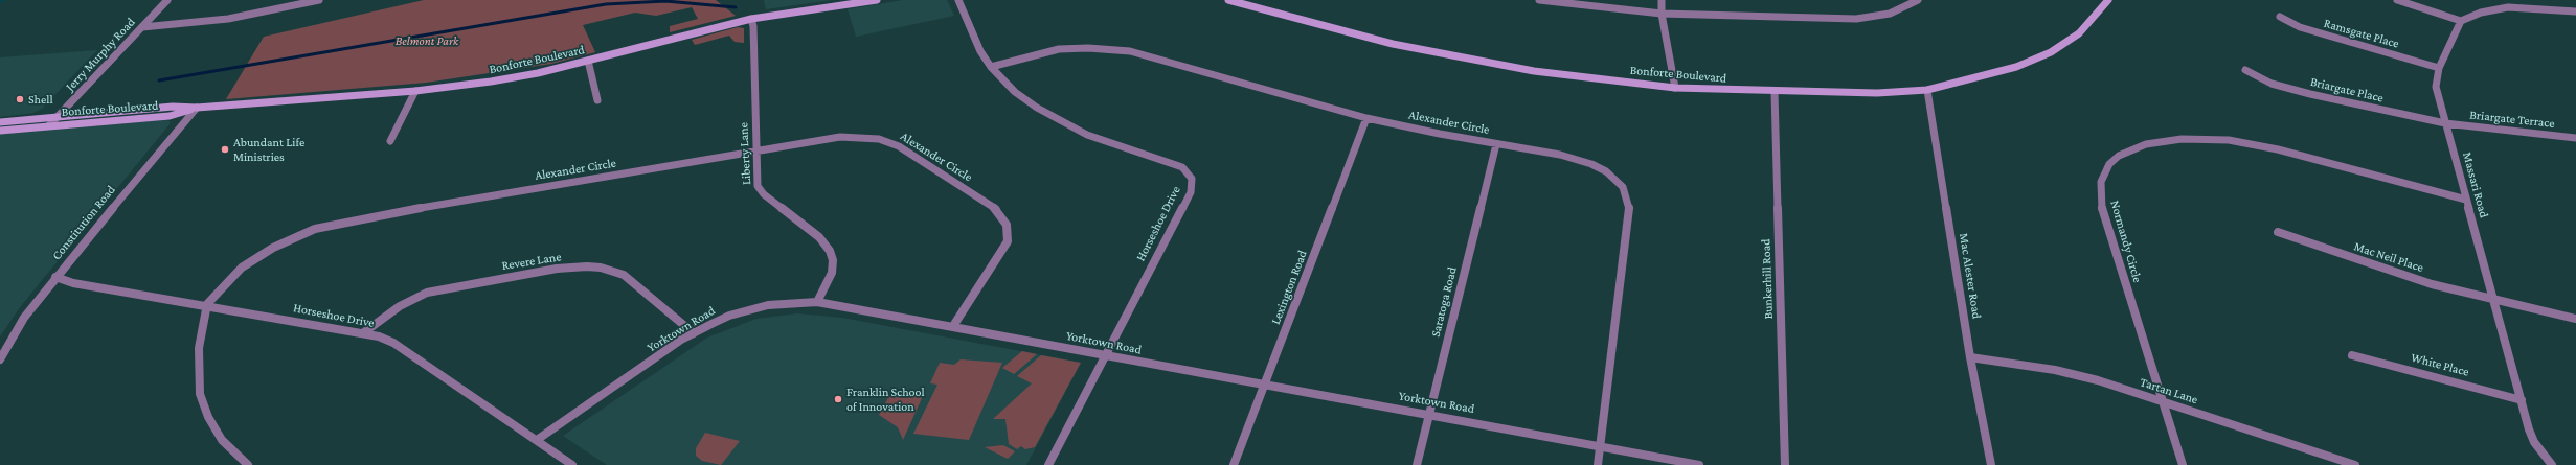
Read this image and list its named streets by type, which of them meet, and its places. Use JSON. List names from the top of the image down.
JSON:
{
  "streets": {
    "main road": ["Bonforte Boulevard"],
    "street": [
      "Ramsgate Place",
      "Jerry Murphy Road",
      "Briargate Place",
      "Briargate Terrace",
      "Alexander Circle",
      "Liberty Lane",
      "Massari Road",
      "Constitution Road",
      "Horseshoe Drive",
      "Normandy Circle",
      "Mac Neil Place",
      "Revere Lane",
      "Mac Alester Road",
      "Bunkerhill Road",
      "Lexington Road",
      "Saratoga Road",
      "Yorktown Road",
      "White Place",
      "Tartan Lane"
    ]
  },
  "crossings": [
    ["Ramsgate Place", "Massari Road"],
    ["Jerry Murphy Road", "Bonforte Boulevard"],
    ["Bonforte Boulevard", "Liberty Lane"],
    ["Bonforte Boulevard", "Constitution Road"],
    ["Bonforte Boulevard", "Mac Alester Road"],
    ["Bonforte Boulevard", "Bunkerhill Road"],
    ["Briargate Place", "Briargate Terrace"],
    ["Briargate Place", "Massari Road"],
    ["Briargate Terrace", "Massari Road"],
    ["Alexander Circle", "Liberty Lane"],
    ["Alexander Circle", "Horseshoe Drive"],
    ["Alexander Circle", "Lexington Road"],
    ["Alexander Circle", "Saratoga Road"],
    ["Alexander Circle", "Yorktown Road"],
    ["Liberty Lane", "Yorktown Road"],
    ["Massari Road", "Normandy Circle"],
    ["Massari Road", "Mac Neil Place"],
    ["Massari Road", "White Place"],
    ["Constitution Road", "Horseshoe Drive"],
    ["Horseshoe Drive", "Revere Lane"],
    ["Horseshoe Drive", "Yorktown Road"],
    ["Normandy Circle", "Tartan Lane"],
    ["Revere Lane", "Yorktown Road"],
    ["Mac Alester Road", "Tartan Lane"],
    ["Lexington Road", "Yorktown Road"],
    ["Saratoga Road", "Yorktown Road"]
  ],
  "parks": ["Belmont Park"],
  "places": ["Shell", "Abundant Life Ministries", "Franklin School of Innovation"]
}
